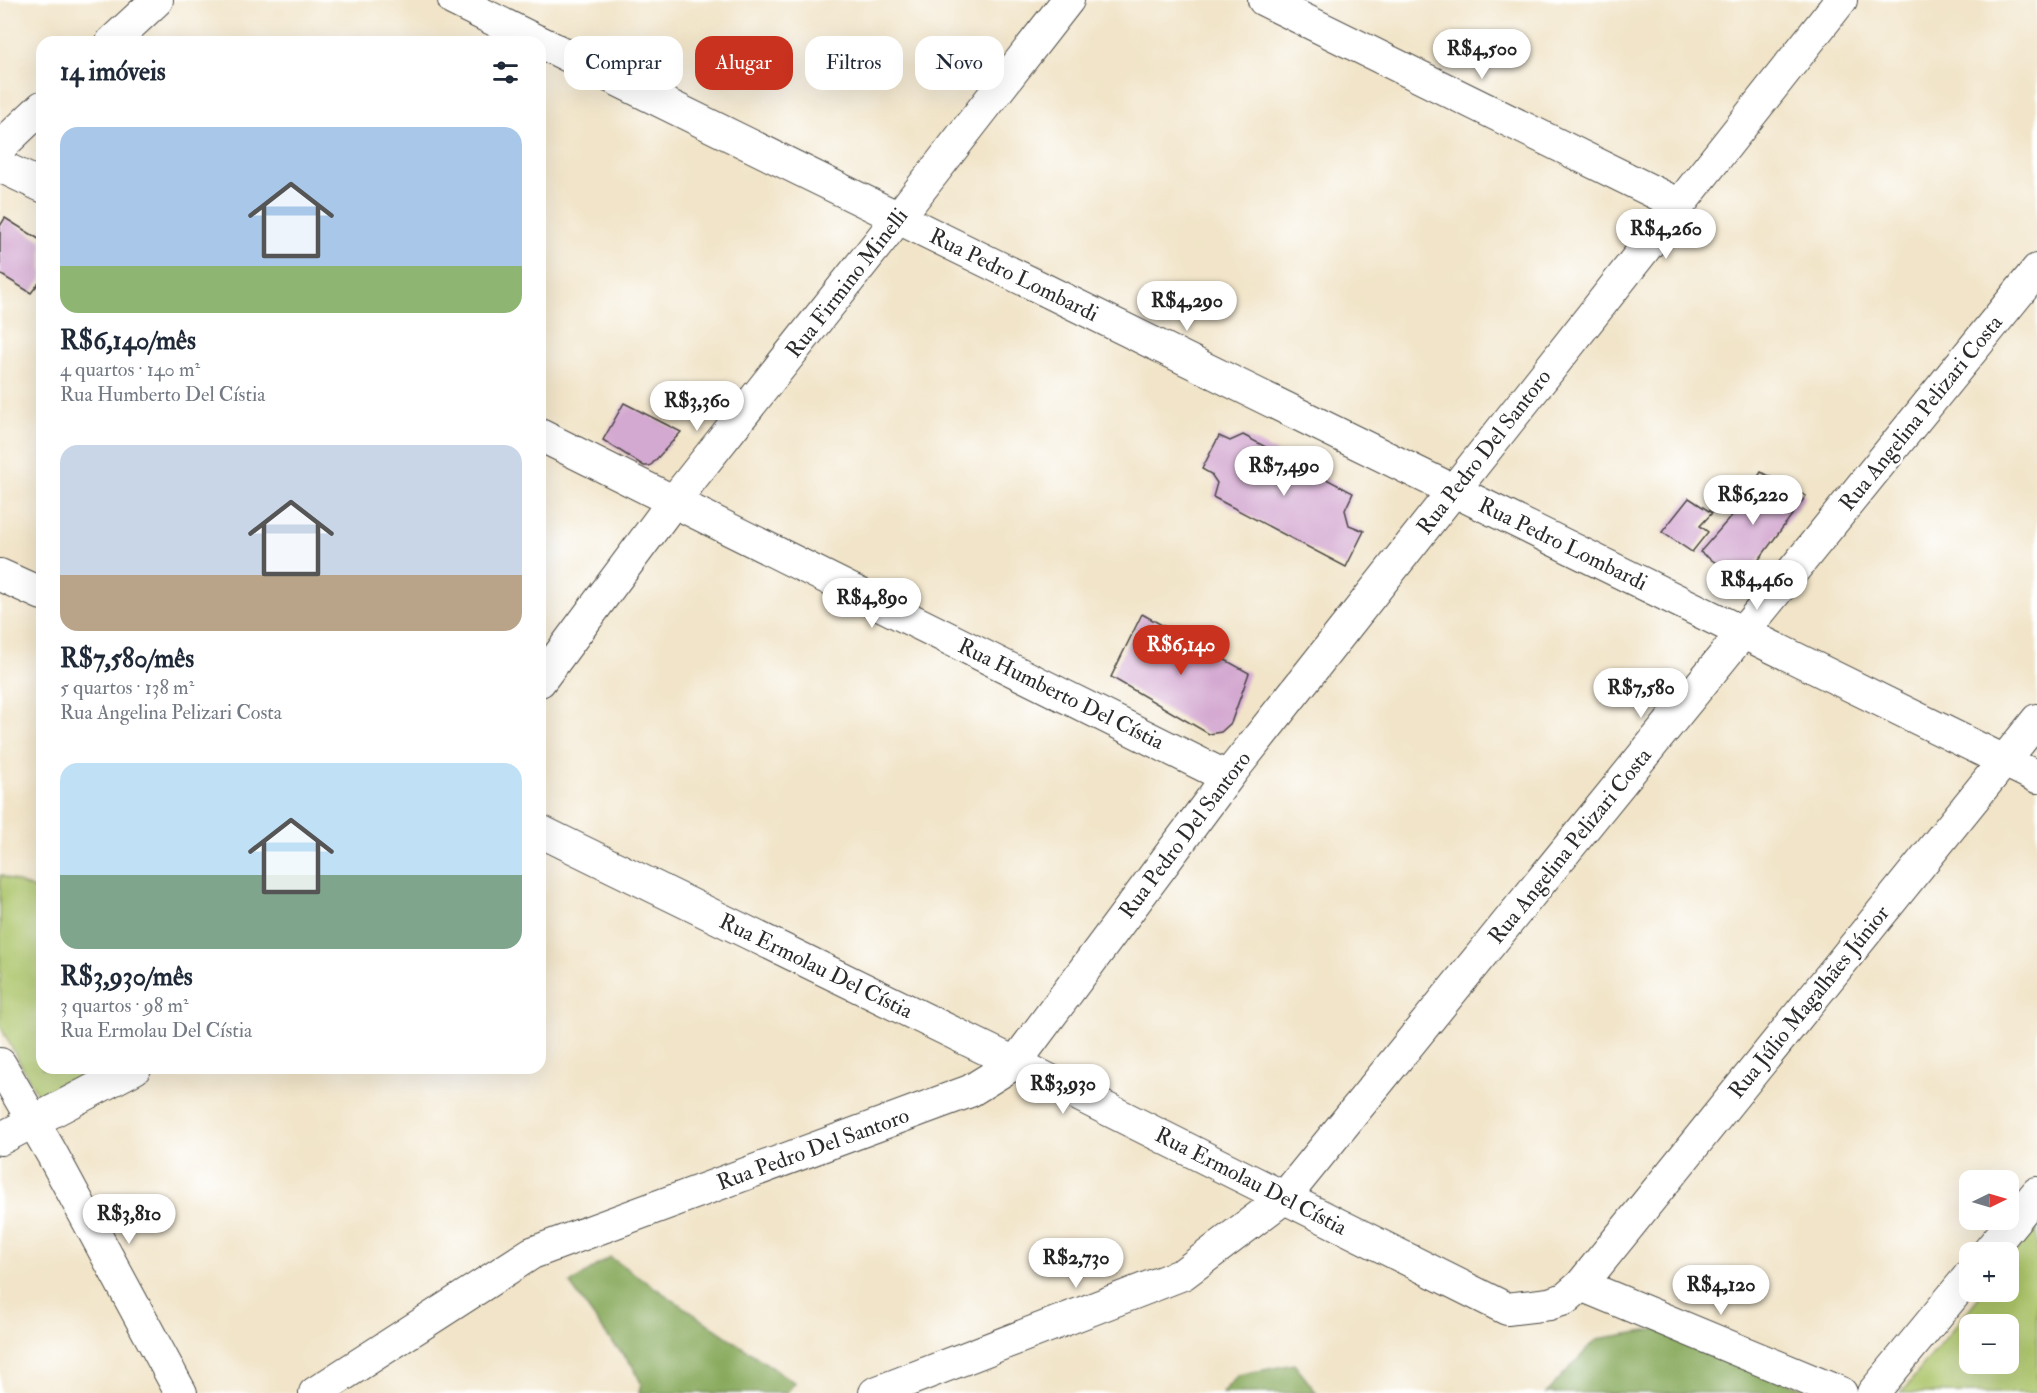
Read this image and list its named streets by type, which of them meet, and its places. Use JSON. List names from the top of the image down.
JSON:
{
  "streets": {
    "street": [
      "Rua Pedro Lombardi",
      "Rua Firmino Minelli",
      "Rua Angelina Pelizari Costa",
      "Rua Pedro Del Santoro",
      "Rua Humberto Del Cístia",
      "Rua Ermolau Del Cístia",
      "Rua Júlio Magalhães Júnior"
    ]
  },
  "crossings": [
    ["Rua Pedro Lombardi", "Rua Firmino Minelli"],
    ["Rua Pedro Lombardi", "Rua Angelina Pelizari Costa"],
    ["Rua Pedro Lombardi", "Rua Pedro Del Santoro"],
    ["Rua Pedro Lombardi", "Rua Júlio Magalhães Júnior"],
    ["Rua Firmino Minelli", "Rua Humberto Del Cístia"],
    ["Rua Angelina Pelizari Costa", "Rua Ermolau Del Cístia"],
    ["Rua Pedro Del Santoro", "Rua Humberto Del Cístia"],
    ["Rua Pedro Del Santoro", "Rua Ermolau Del Cístia"],
    ["Rua Ermolau Del Cístia", "Rua Júlio Magalhães Júnior"]
  ],
  "north": "right",
  "page": {
    "price": [
      "R$4,500",
      "R$4,260",
      "R$4,290",
      "R$3,360",
      "R$7,490",
      "R$6,220",
      "R$4,460",
      "R$4,890",
      "R$6,140",
      "R$7,580",
      "R$3,930",
      "R$3,810",
      "R$2,730",
      "R$4,120"
    ],
    "chip": [
      "Comprar",
      "Alugar",
      "Filtros",
      "Novo"
    ],
    "heading": "14 imóveis",
    "list": [
      {
        "name": "R$6,140/mês",
        "note": "4 quartos · 140 m² · Rua Humberto Del Cístia"
      },
      {
        "name": "R$7,580/mês",
        "note": "5 quartos · 138 m² · Rua Angelina Pelizari Costa"
      },
      {
        "name": "R$3,930/mês",
        "note": "3 quartos · 98 m² · Rua Ermolau Del Cístia"
      }
    ],
    "map_buttons": ["+", "−"]
  }
}
